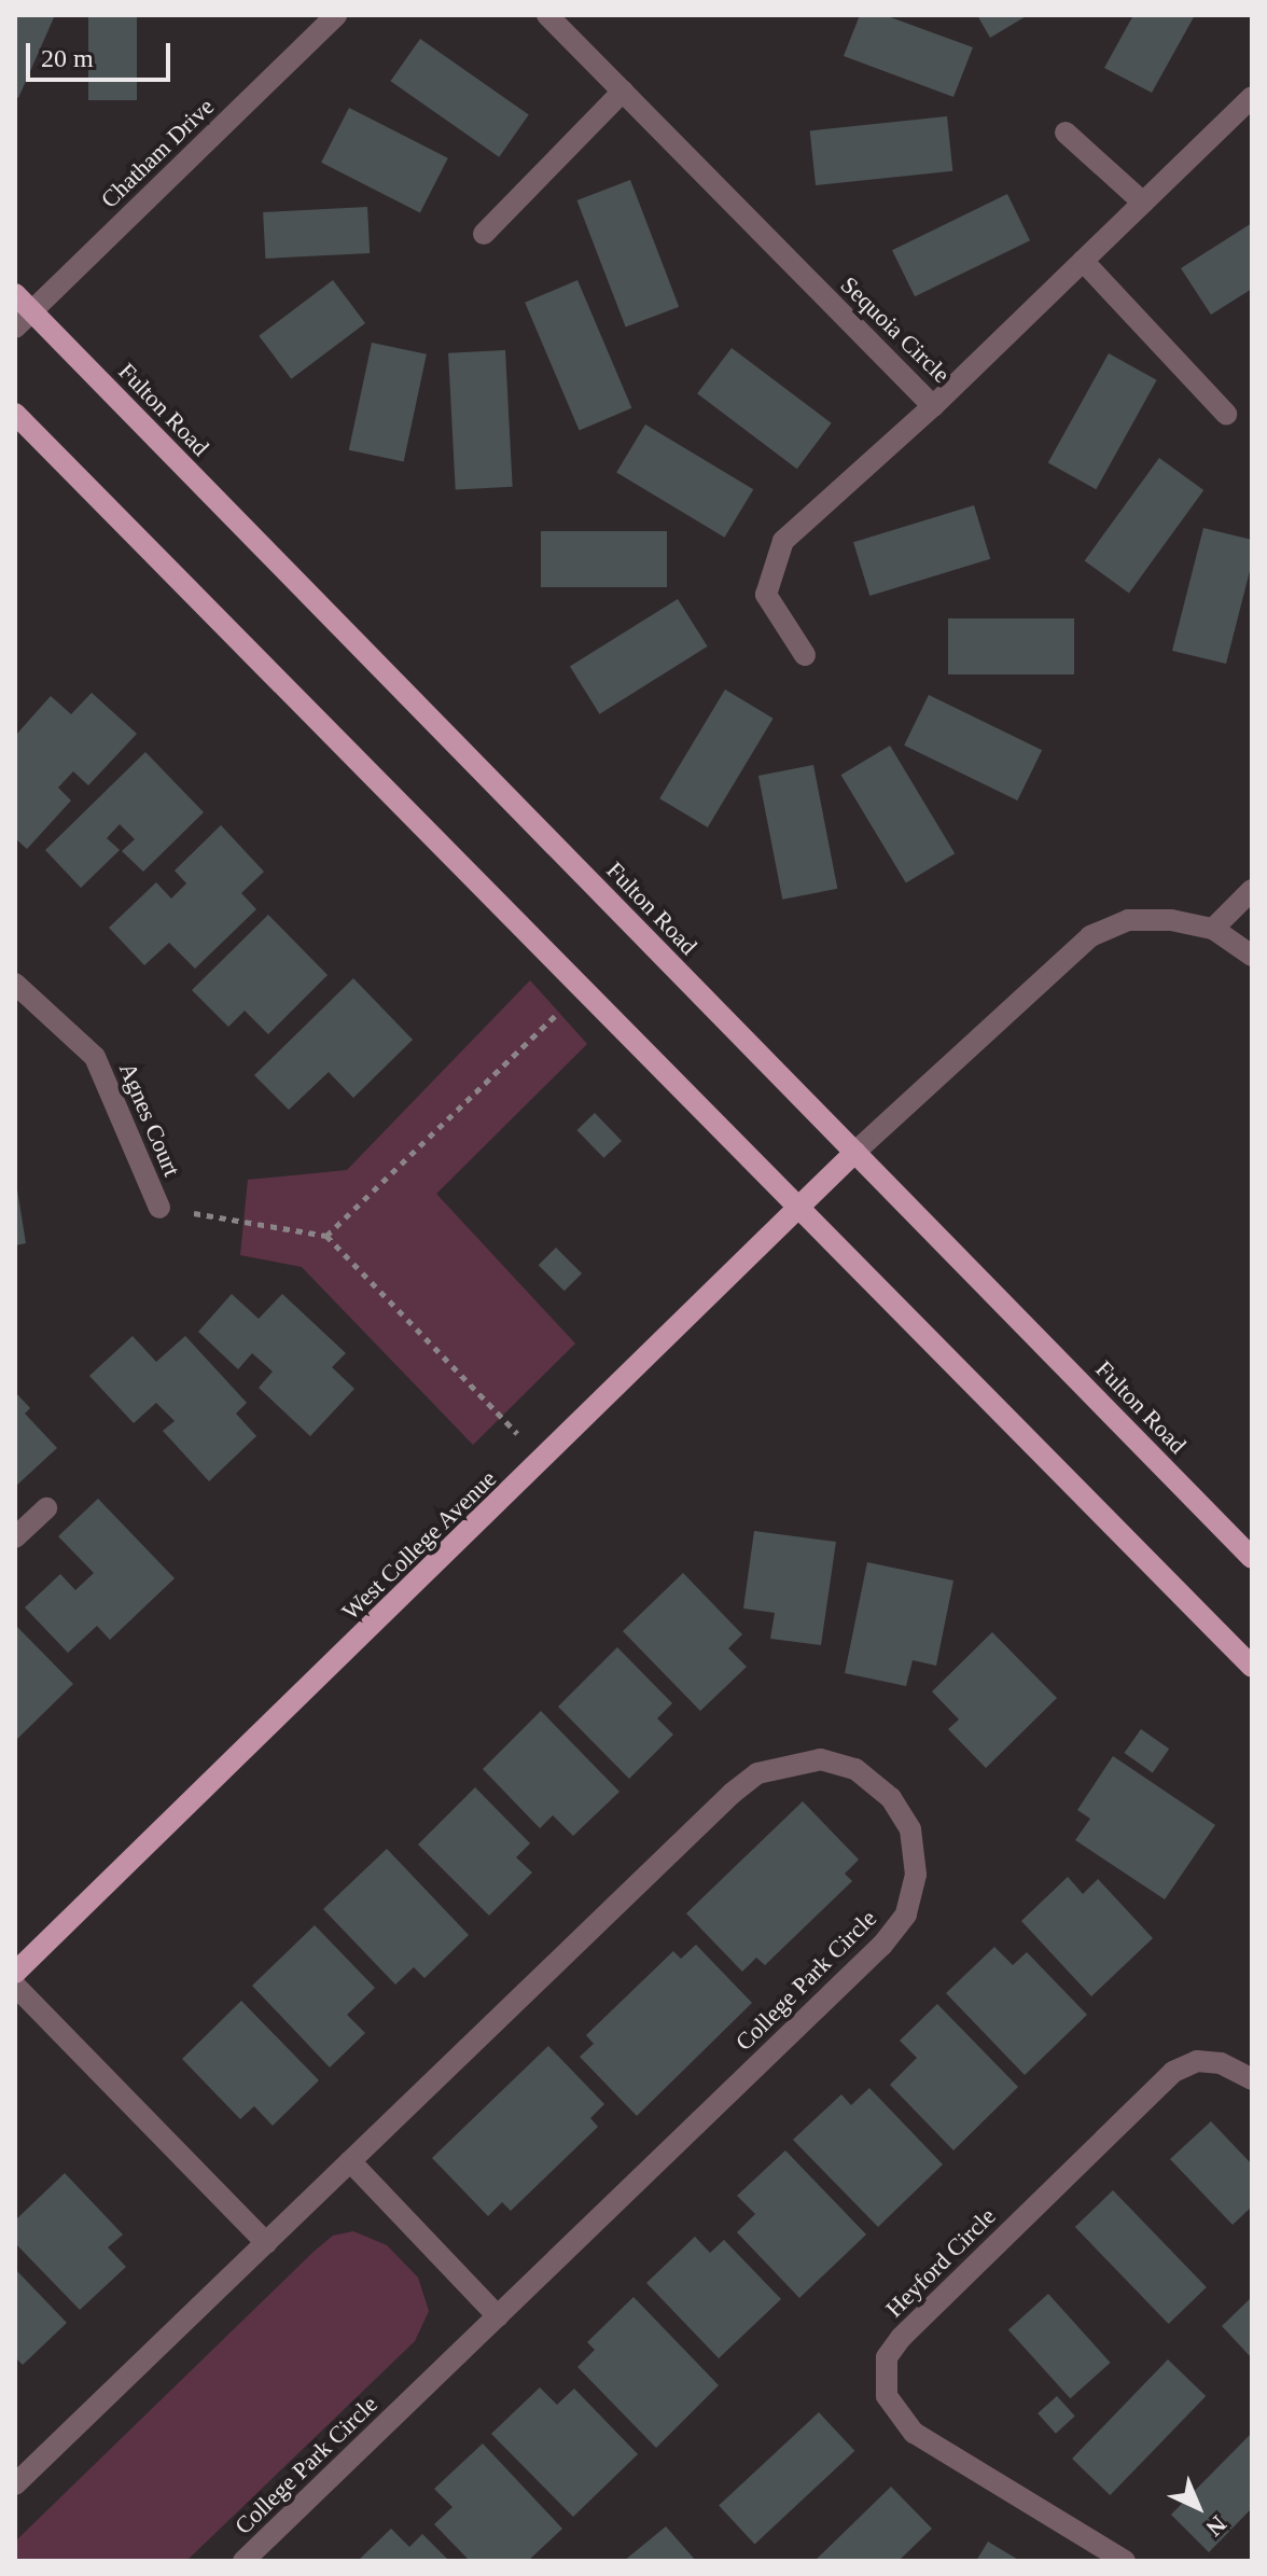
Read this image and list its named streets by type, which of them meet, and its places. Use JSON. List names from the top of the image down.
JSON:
{
  "streets": {
    "main road": ["Fulton Road", "West College Avenue"],
    "street": [
      "Chatham Drive",
      "Sequoia Circle",
      "Agnes Court",
      "College Park Circle",
      "Heyford Circle"
    ]
  },
  "crossings": [
    ["Chatham Drive", "Fulton Road"],
    ["Fulton Road", "West College Avenue"]
  ],
  "scale_bar": "20 m",
  "north": "bottom right"
}
